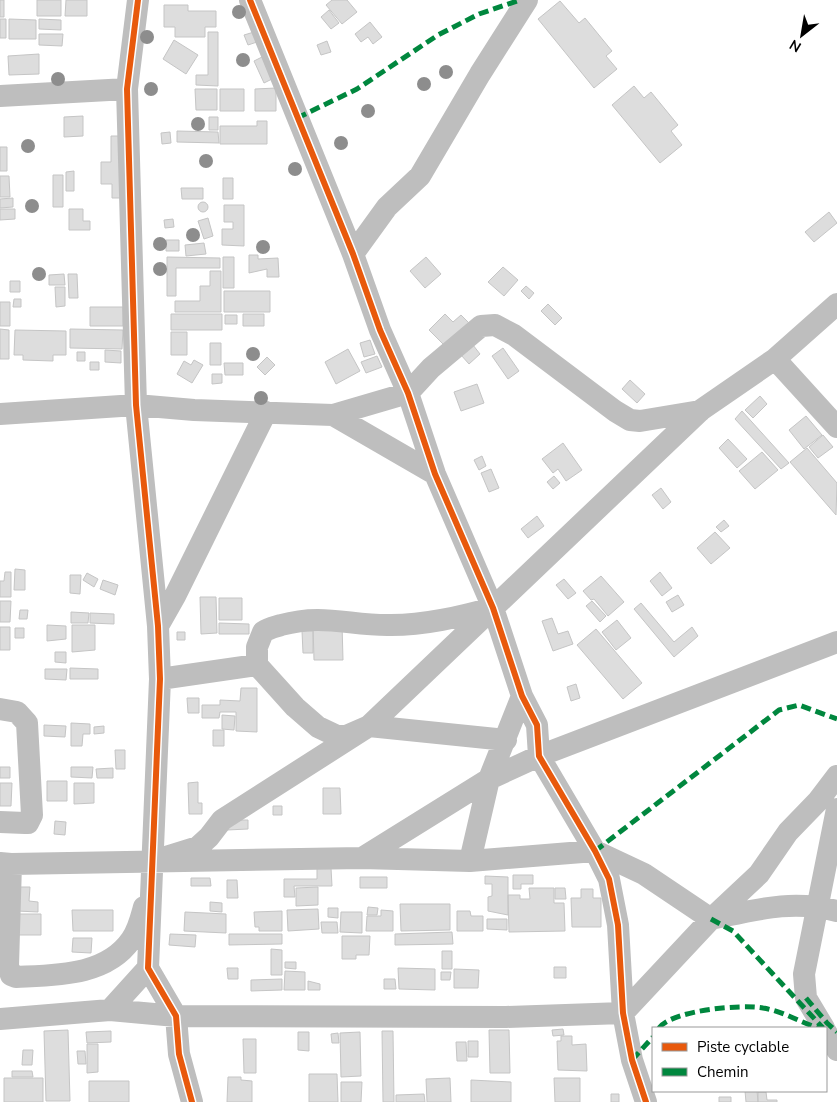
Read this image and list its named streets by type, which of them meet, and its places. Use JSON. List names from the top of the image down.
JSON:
{
  "legend": ["Piste cyclable", "Chemin"],
  "north": "bottom left"
}
